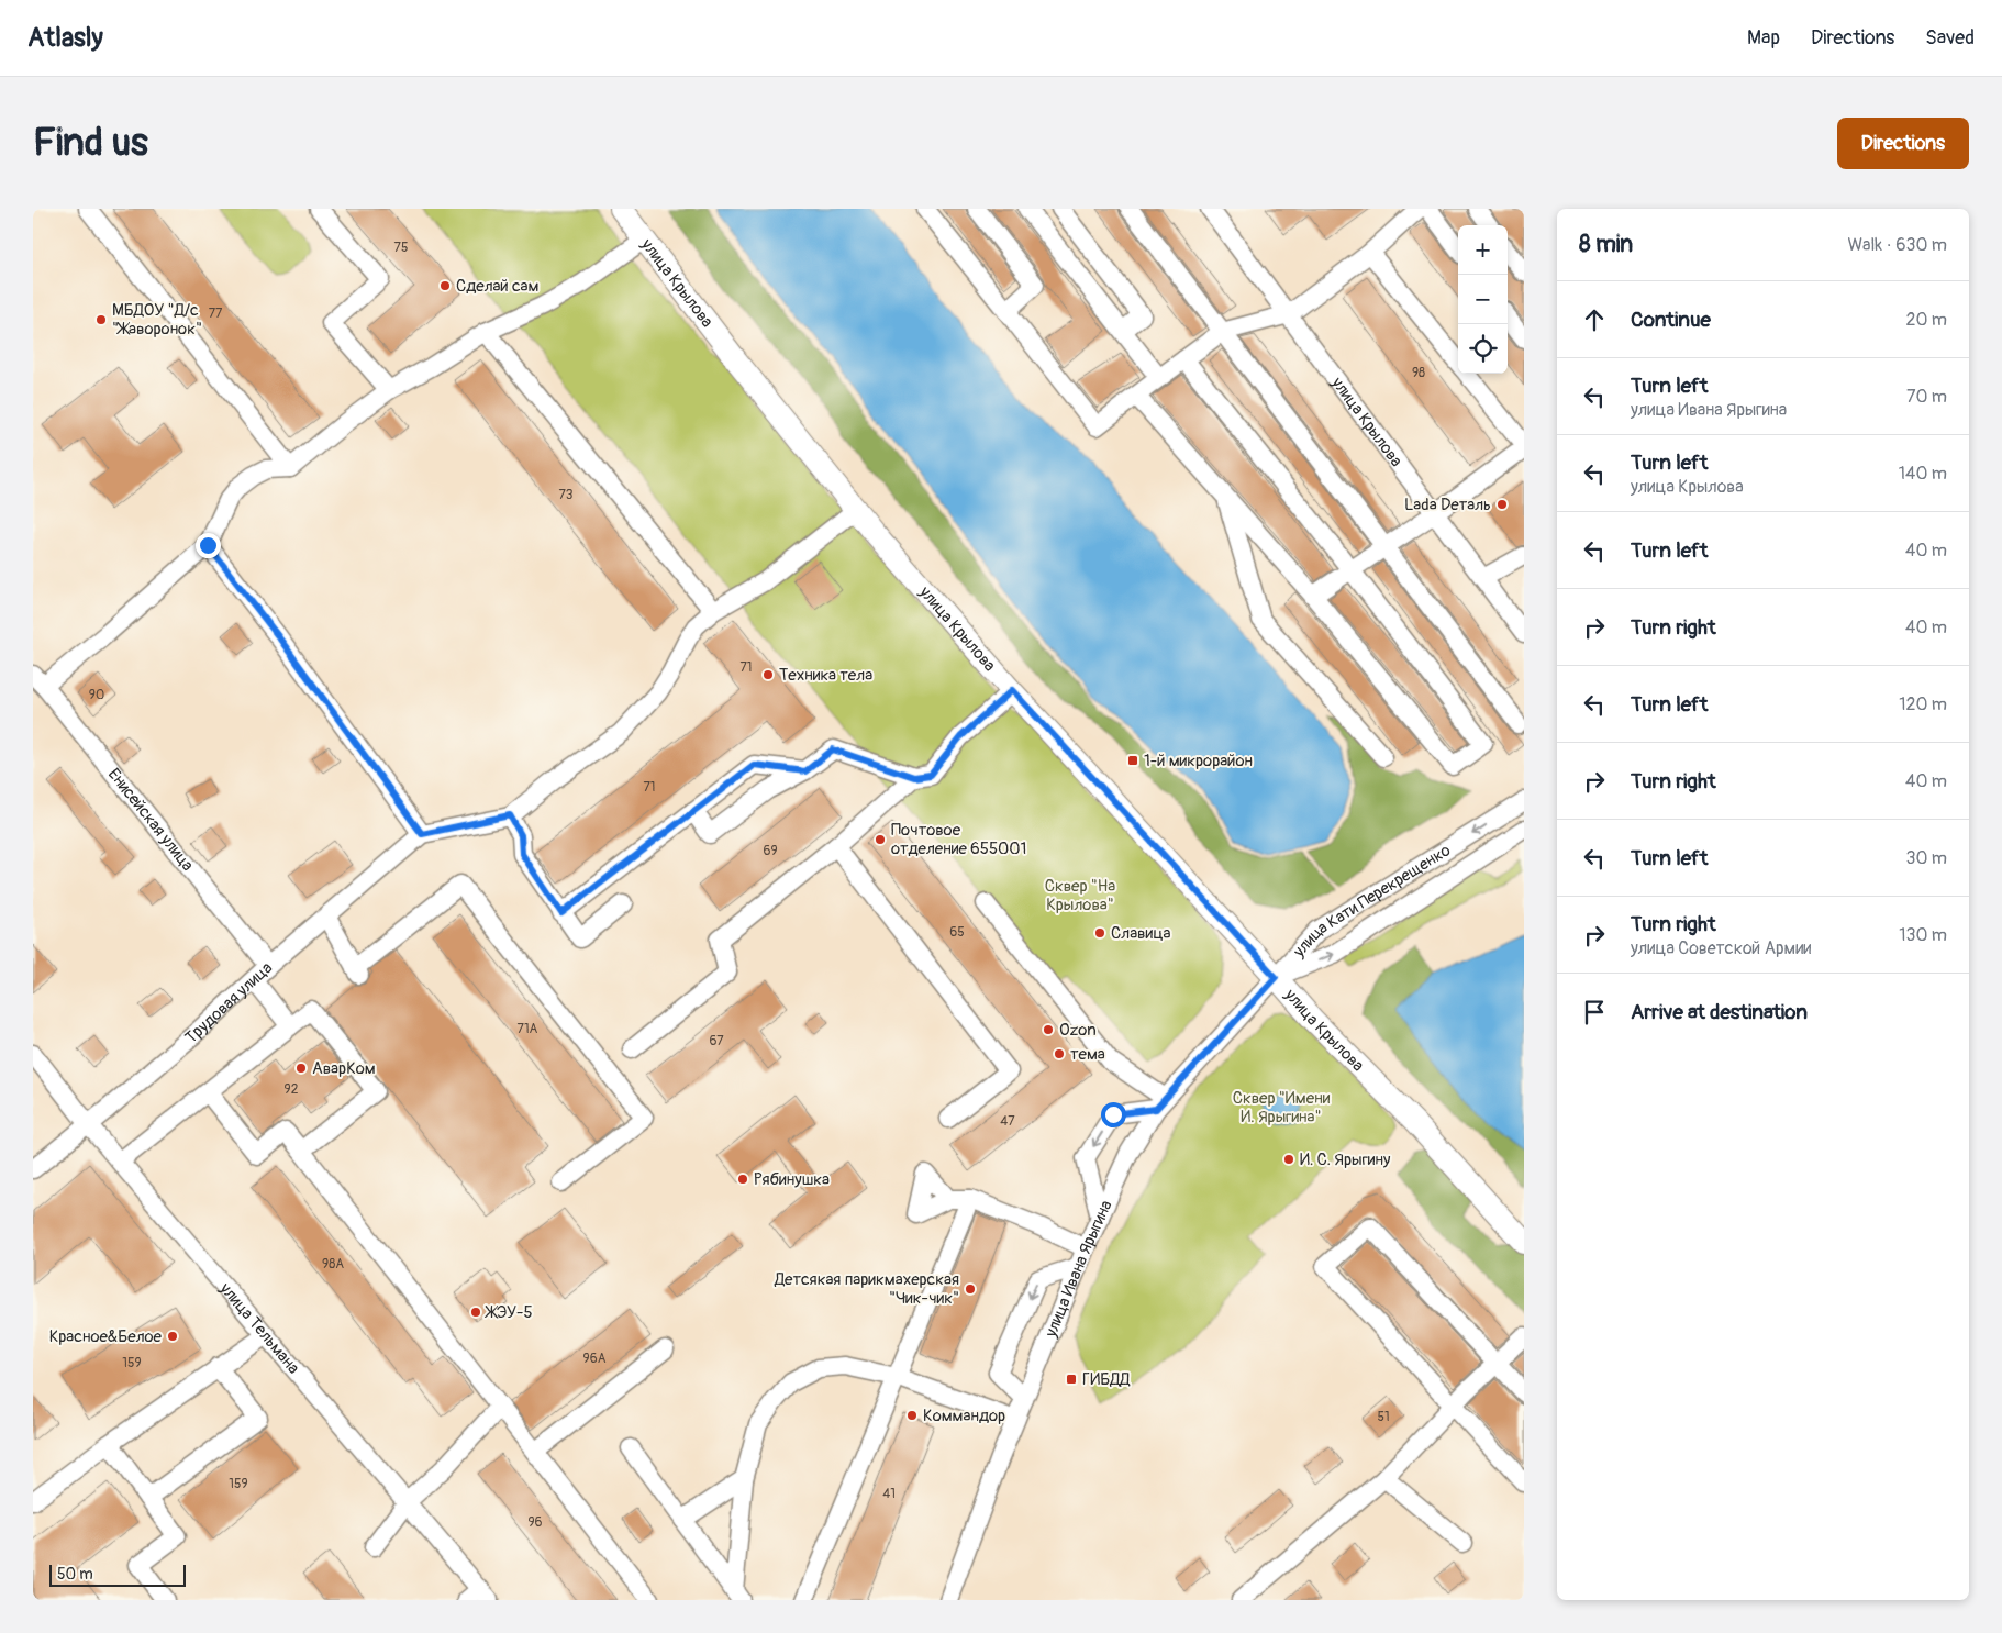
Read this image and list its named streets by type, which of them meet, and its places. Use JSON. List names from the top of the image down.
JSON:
{
  "streets": {
    "main road": ["улица Крылова"],
    "street": [
      "Енисейская улица",
      "улица Кати Перекрещенко",
      "Трудовая улица",
      "улица Ивана Ярыгина",
      "улица Тельмана"
    ]
  },
  "crossings": [
    ["улица Крылова", "улица Кати Перекрещенко"],
    ["улица Крылова", "улица Ивана Ярыгина"],
    ["Енисейская улица", "Трудовая улица"],
    ["улица Кати Перекрещенко", "улица Ивана Ярыгина"],
    ["Трудовая улица", "улица Тельмана"]
  ],
  "parks": ["Сквер \"На Крылова\"", "Сквер \"Имени И. Ярыгина\""],
  "places": {
    "other": [
      "Сделай сам",
      "МБДОУ \"Д/с \"Жаворонок\"",
      "Lada Dеталь",
      "Техника тела",
      "Почтовое отделение 655001",
      "Славица",
      "Ozon",
      "тема",
      "АварКом",
      "И. С. Ярыгину",
      "Рябинушка",
      "Детсякая парикмахерская \"Чик-чик\"",
      "ЖЭУ-5",
      "Красное&Белое",
      "Коммандор"
    ],
    "transit": ["1-й микрорайон", "ГИБДД"]
  },
  "house_numbers": [
    "75",
    "77",
    "98",
    "73",
    "71",
    "90",
    "71",
    "69",
    "65",
    "71А",
    "67",
    "92",
    "47",
    "98А",
    "96А",
    "159",
    "51",
    "159",
    "41",
    "96"
  ],
  "scale_bar": "50 m",
  "page": {
    "header": "Atlasly",
    "nav": ["Map", "Directions", "Saved"],
    "buttons": "Directions",
    "title": "Find us",
    "heading": ["8 min", "Walk · 630 m"],
    "map_buttons": ["+", "−"],
    "list": [
      ["Continue", "20 m"],
      ["Turn left", "улица Ивана Ярыгина", "70 m"],
      ["Turn left", "улица Крылова", "140 m"],
      ["Turn left", "40 m"],
      ["Turn right", "40 m"],
      ["Turn left", "120 m"],
      ["Turn right", "40 m"],
      ["Turn left", "30 m"],
      ["Turn right", "улица Советской Армии", "130 m"],
      "Arrive at destination"
    ],
    "scale": "50 m"
  }
}
